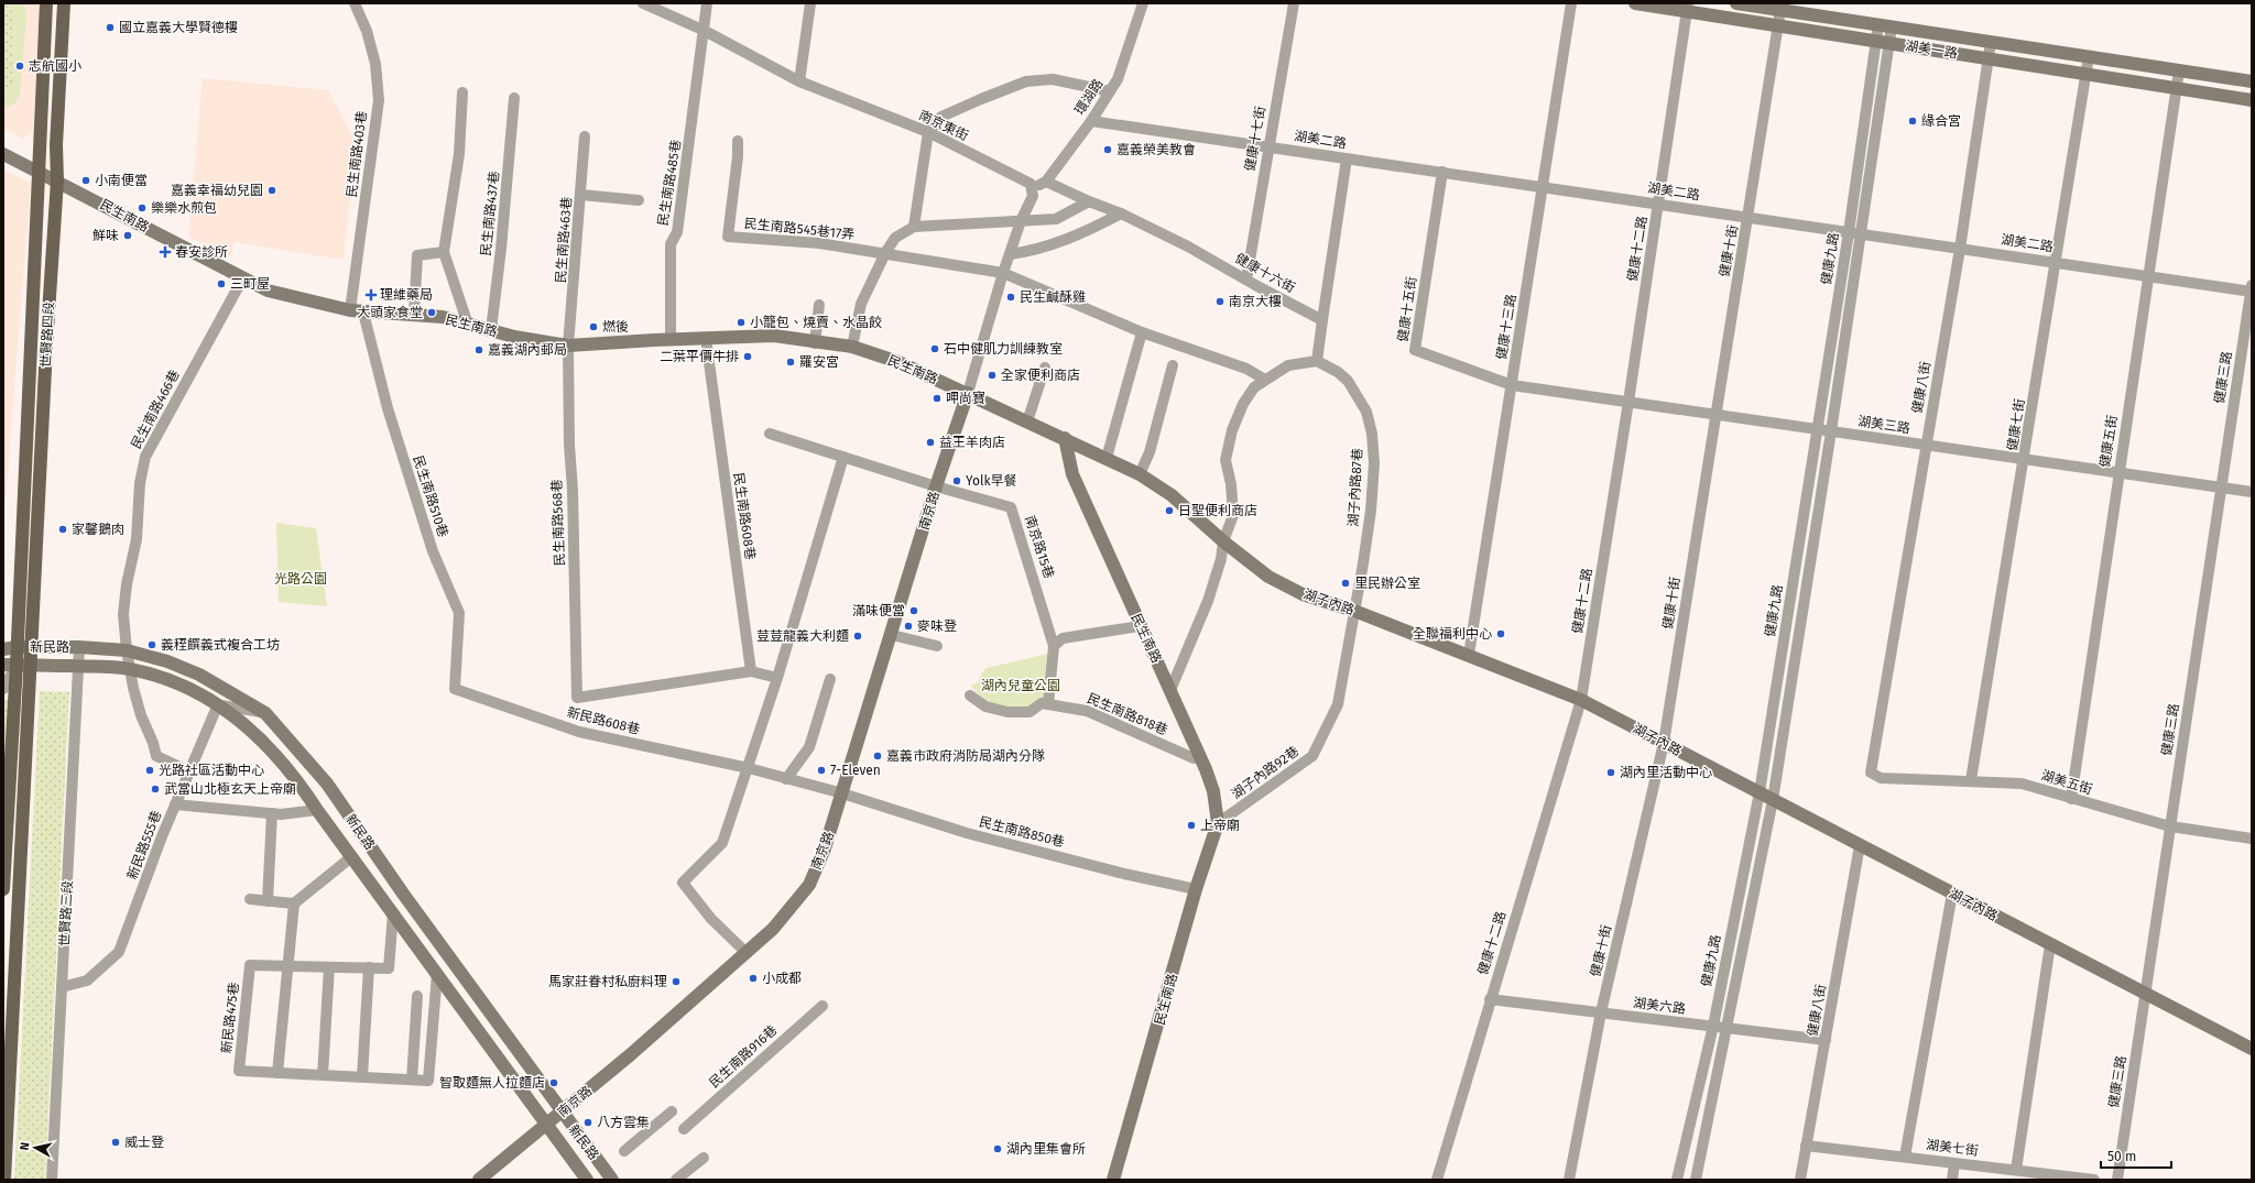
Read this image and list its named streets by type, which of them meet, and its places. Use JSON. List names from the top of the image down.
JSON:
{
  "streets": {
    "main road": ["世賢路四段"],
    "street": [
      "湖美一路",
      "環湖路",
      "南京東街",
      "健康十七街",
      "湖美二路",
      "民生南路403巷",
      "民生南路485巷",
      "民生南路437巷",
      "民生南路",
      "民生南路545巷17弄",
      "民生南路463巷",
      "健康十二路",
      "健康十街",
      "健康九路",
      "健康十六街",
      "健康十五街",
      "健康十三路",
      "健康三路",
      "健康八街",
      "民生南路466巷",
      "湖美三路",
      "健康七街",
      "健康五街",
      "湖子內路87巷",
      "民生南路510巷",
      "南京路",
      "民生南路608巷",
      "民生南路568巷",
      "南京路15巷",
      "湖子內路",
      "新民路",
      "民生南路818巷",
      "新民路608巷",
      "湖子內路92巷",
      "湖美五街",
      "民生南路850巷",
      "新民路555巷",
      "世賢路三段",
      "湖美六路",
      "新民路475巷",
      "民生南路916巷",
      "湖美七街"
    ]
  },
  "crossings": [
    ["湖美一路", "健康十二路"],
    ["湖美一路", "健康十街"],
    ["湖美一路", "健康九路"],
    ["湖美一路", "健康八街"],
    ["湖美一路", "健康七街"],
    ["湖美一路", "健康五街"],
    ["環湖路", "南京東街"],
    ["環湖路", "湖美二路"],
    ["環湖路", "健康十六街"],
    ["南京東街", "民生南路485巷"],
    ["健康十七街", "湖美二路"],
    ["健康十七街", "健康十六街"],
    ["湖美二路", "健康十二路"],
    ["湖美二路", "健康十街"],
    ["湖美二路", "健康九路"],
    ["湖美二路", "健康十五街"],
    ["湖美二路", "健康十三路"],
    ["湖美二路", "健康三路"],
    ["湖美二路", "健康八街"],
    ["湖美二路", "健康七街"],
    ["湖美二路", "健康五街"],
    ["民生南路403巷", "民生南路"],
    ["民生南路403巷", "民生南路510巷"],
    ["民生南路485巷", "民生南路"],
    ["民生南路437巷", "民生南路"],
    ["民生南路", "民生南路463巷"],
    ["民生南路", "世賢路四段"],
    ["民生南路", "民生南路466巷"],
    ["民生南路", "民生南路510巷"],
    ["民生南路", "南京路"],
    ["民生南路", "民生南路608巷"],
    ["民生南路", "民生南路568巷"],
    ["民生南路", "湖子內路"],
    ["民生南路", "民生南路818巷"],
    ["民生南路", "湖子內路92巷"],
    ["民生南路", "民生南路850巷"],
    ["民生南路463巷", "民生南路568巷"],
    ["健康十二路", "湖美三路"],
    ["健康十二路", "湖子內路"],
    ["健康十二路", "湖美六路"],
    ["健康十街", "湖美三路"],
    ["健康十街", "湖子內路"],
    ["健康十街", "湖美六路"],
    ["健康九路", "湖美三路"],
    ["健康九路", "湖子內路"],
    ["健康九路", "湖美六路"],
    ["健康十五街", "健康十三路"],
    ["健康十五街", "湖美三路"],
    ["健康十三路", "湖美三路"],
    ["健康十三路", "湖子內路"],
    ["世賢路四段", "新民路"],
    ["健康三路", "湖美三路"],
    ["健康三路", "湖子內路"],
    ["健康三路", "湖美五街"],
    ["健康八街", "湖美三路"],
    ["健康八街", "湖子內路"],
    ["健康八街", "湖美五街"],
    ["健康八街", "湖美六路"],
    ["健康八街", "湖美七街"],
    ["民生南路466巷", "新民路"],
    ["民生南路466巷", "新民路555巷"],
    ["湖美三路", "健康七街"],
    ["湖美三路", "健康五街"],
    ["健康七街", "湖美五街"],
    ["健康五街", "湖美五街"],
    ["湖子內路87巷", "湖子內路"],
    ["湖子內路87巷", "湖子內路92巷"],
    ["民生南路510巷", "新民路608巷"],
    ["南京路", "南京路15巷"],
    ["南京路", "新民路"],
    ["南京路", "民生南路850巷"],
    ["民生南路608巷", "民生南路568巷"],
    ["南京路15巷", "民生南路818巷"],
    ["湖子內路", "湖子內路92巷"],
    ["新民路", "新民路555巷"],
    ["新民路", "世賢路三段"],
    ["新民路", "新民路475巷"],
    ["新民路608巷", "民生南路850巷"],
    ["新民路555巷", "世賢路三段"]
  ],
  "parks": ["光路公園", "湖內兒童公園"],
  "places": {
    "other": [
      "國立嘉義大學賢德樓",
      "志航國小",
      "緣合宮",
      "嘉義榮美教會",
      "小南便當",
      "嘉義幸福幼兒園",
      "樂樂水煎包",
      "鮮味",
      "三町屋",
      "民生鹹酥雞",
      "南京大樓",
      "大頭家食堂",
      "小籠包、燒賣、水晶餃",
      "燃後",
      "石中健肌力訓練教室",
      "嘉義湖內郵局",
      "二葉平價牛排",
      "羅安宮",
      "全家便利商店",
      "呷尚寶",
      "益王羊肉店",
      "Yolk早餐",
      "日聖便利商店",
      "家馨鵝肉",
      "里民辦公室",
      "滿味便當",
      "麥味登",
      "全聯福利中心",
      "荳荳龍義大利麵",
      "義秷饌義式複合工坊",
      "嘉義市政府消防局湖內分隊",
      "光路社區活動中心",
      "7-Eleven",
      "湖內里活動中心",
      "武當山北極玄天上帝廟",
      "上帝廟",
      "小成都",
      "馬家莊眷村私廚料理",
      "智取麵無人拉麵店",
      "八方雲集",
      "威士登",
      "湖內里集會所"
    ],
    "health": ["春安診所", "理維藥局"]
  },
  "scale_bar": "50 m",
  "north": "left"
}
